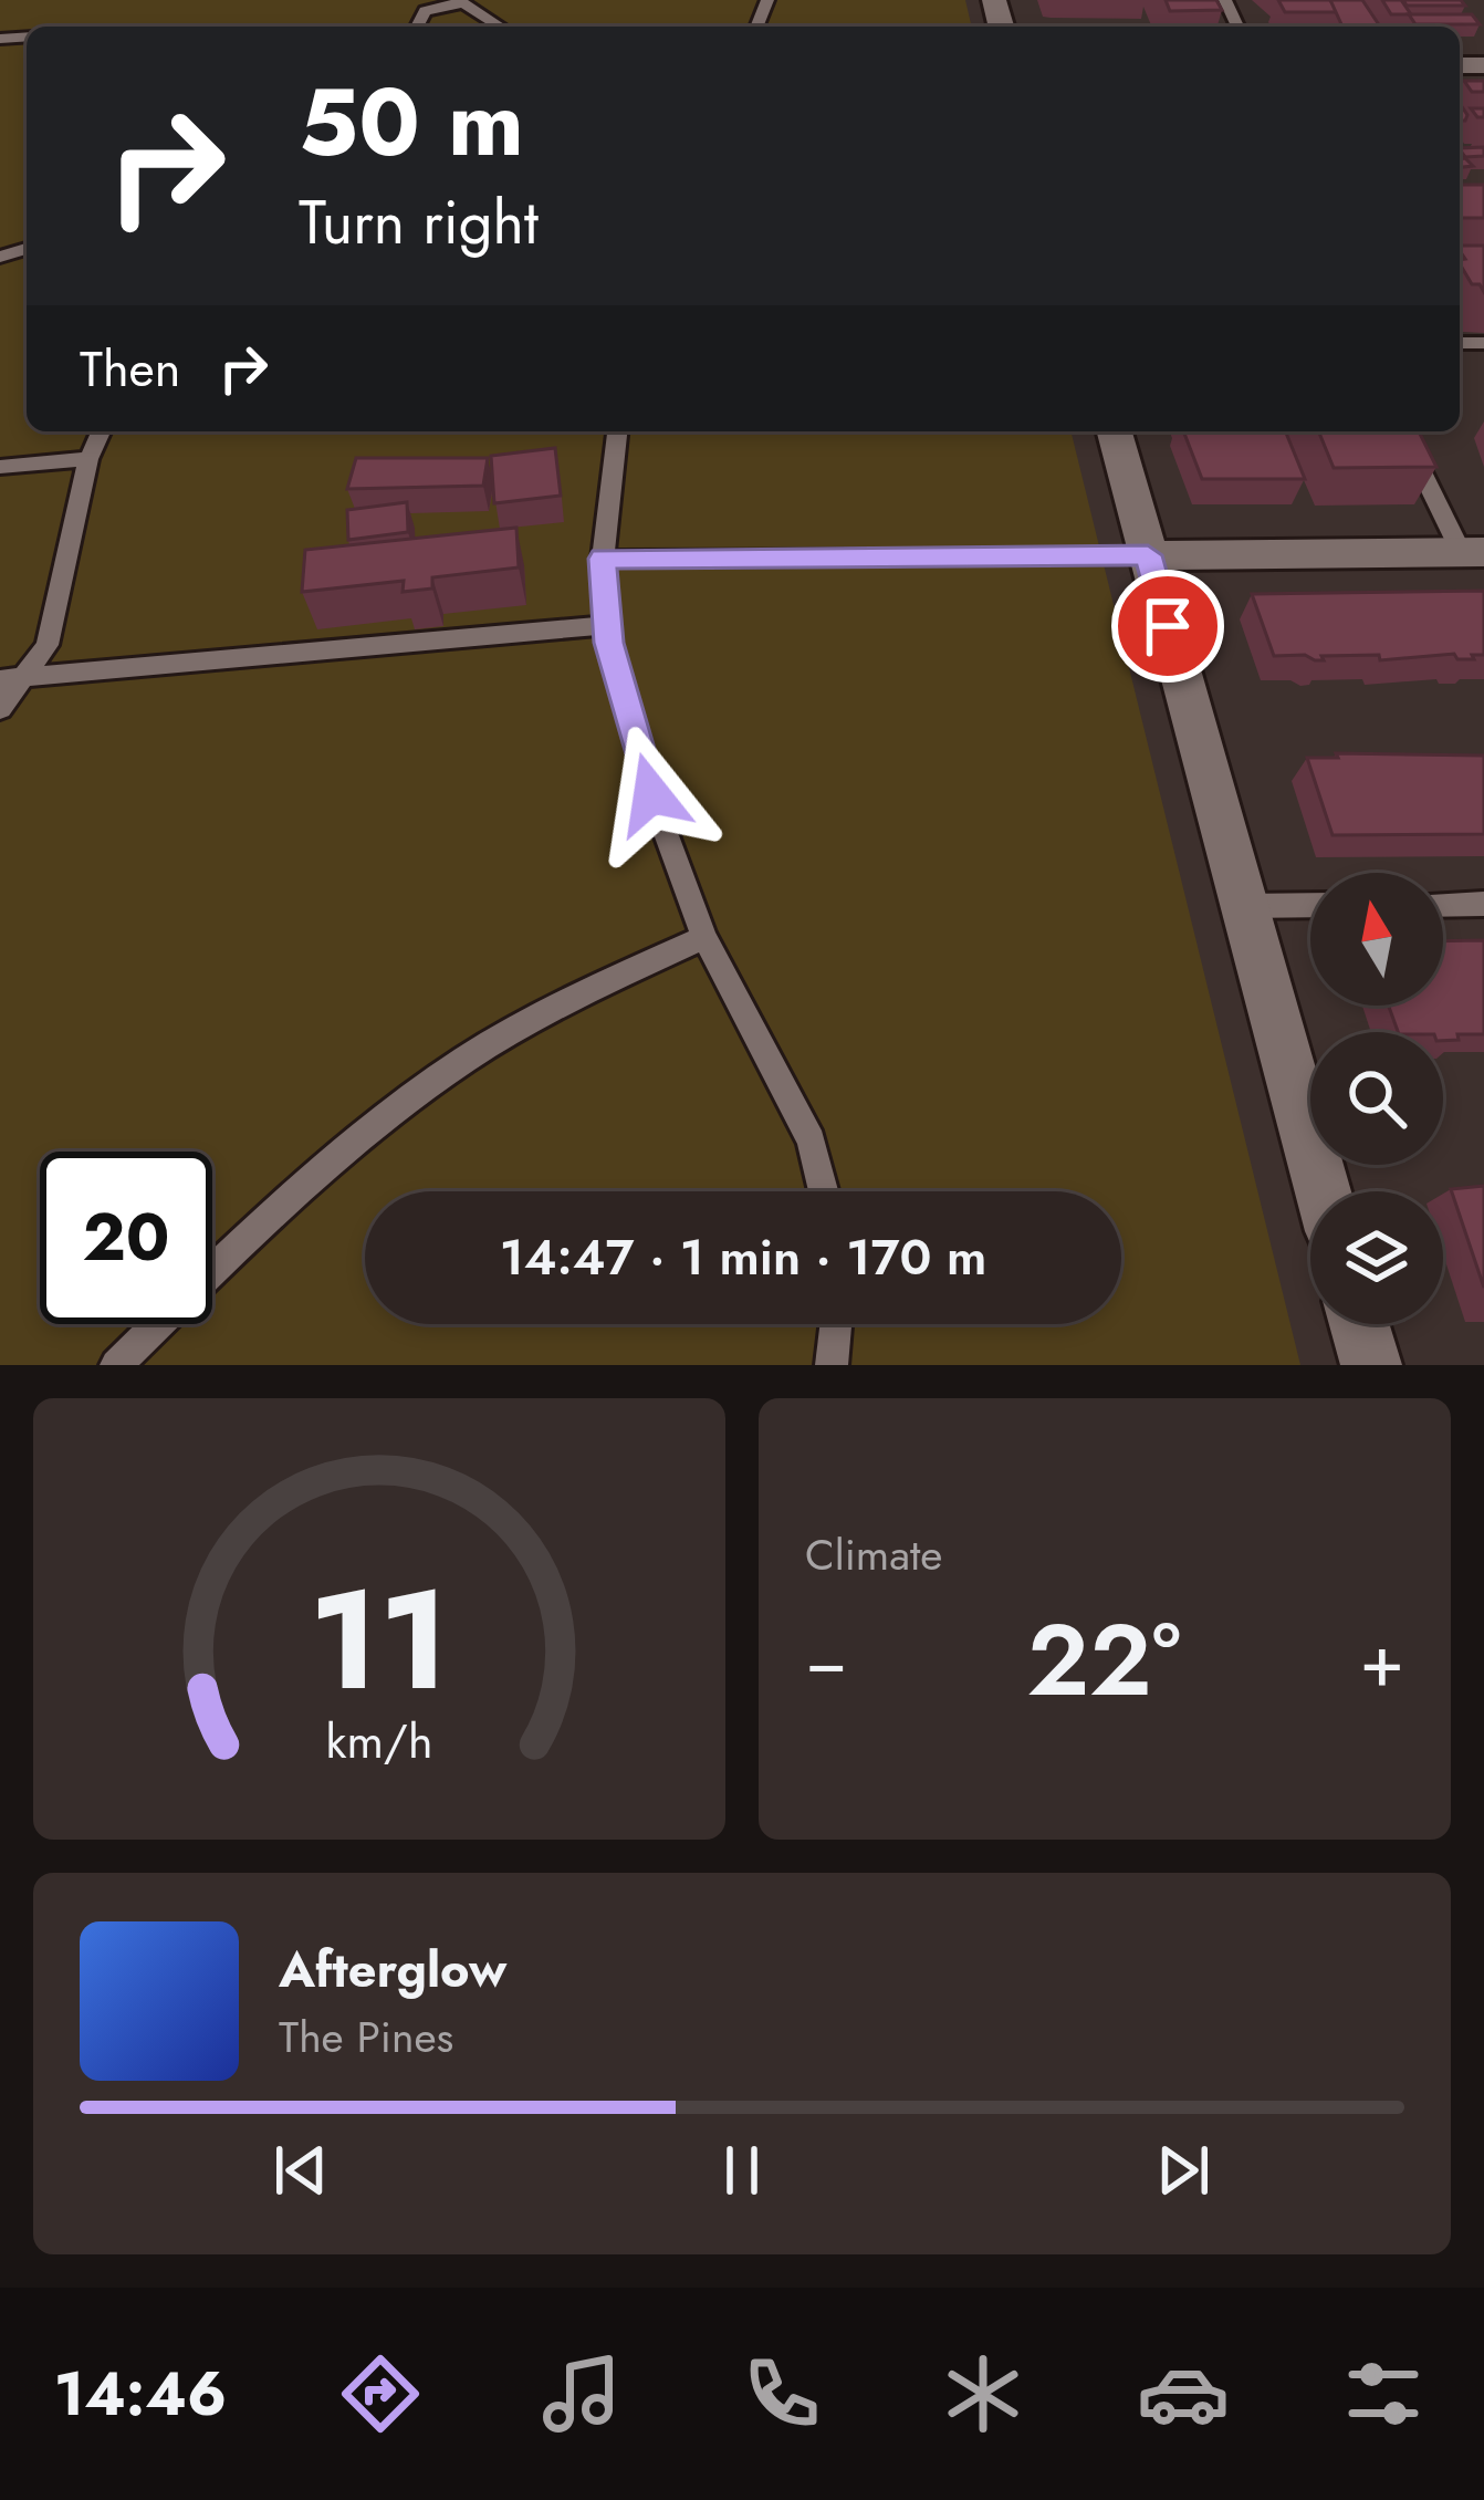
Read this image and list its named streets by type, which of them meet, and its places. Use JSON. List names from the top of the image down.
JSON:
{
  "north": "top",
  "page": {
    "turn": ["50 m", "Turn right"],
    "then": "Then",
    "limit": "20",
    "trip": "14:47 · 1 min · 170 m",
    "tile": "Climate",
    "heat": ["−", "22°", "+"],
    "song": ["Afterglow", "The Pines"],
    "tabs": "14:46",
    "gauge": ["11", "km/h"]
  }
}
